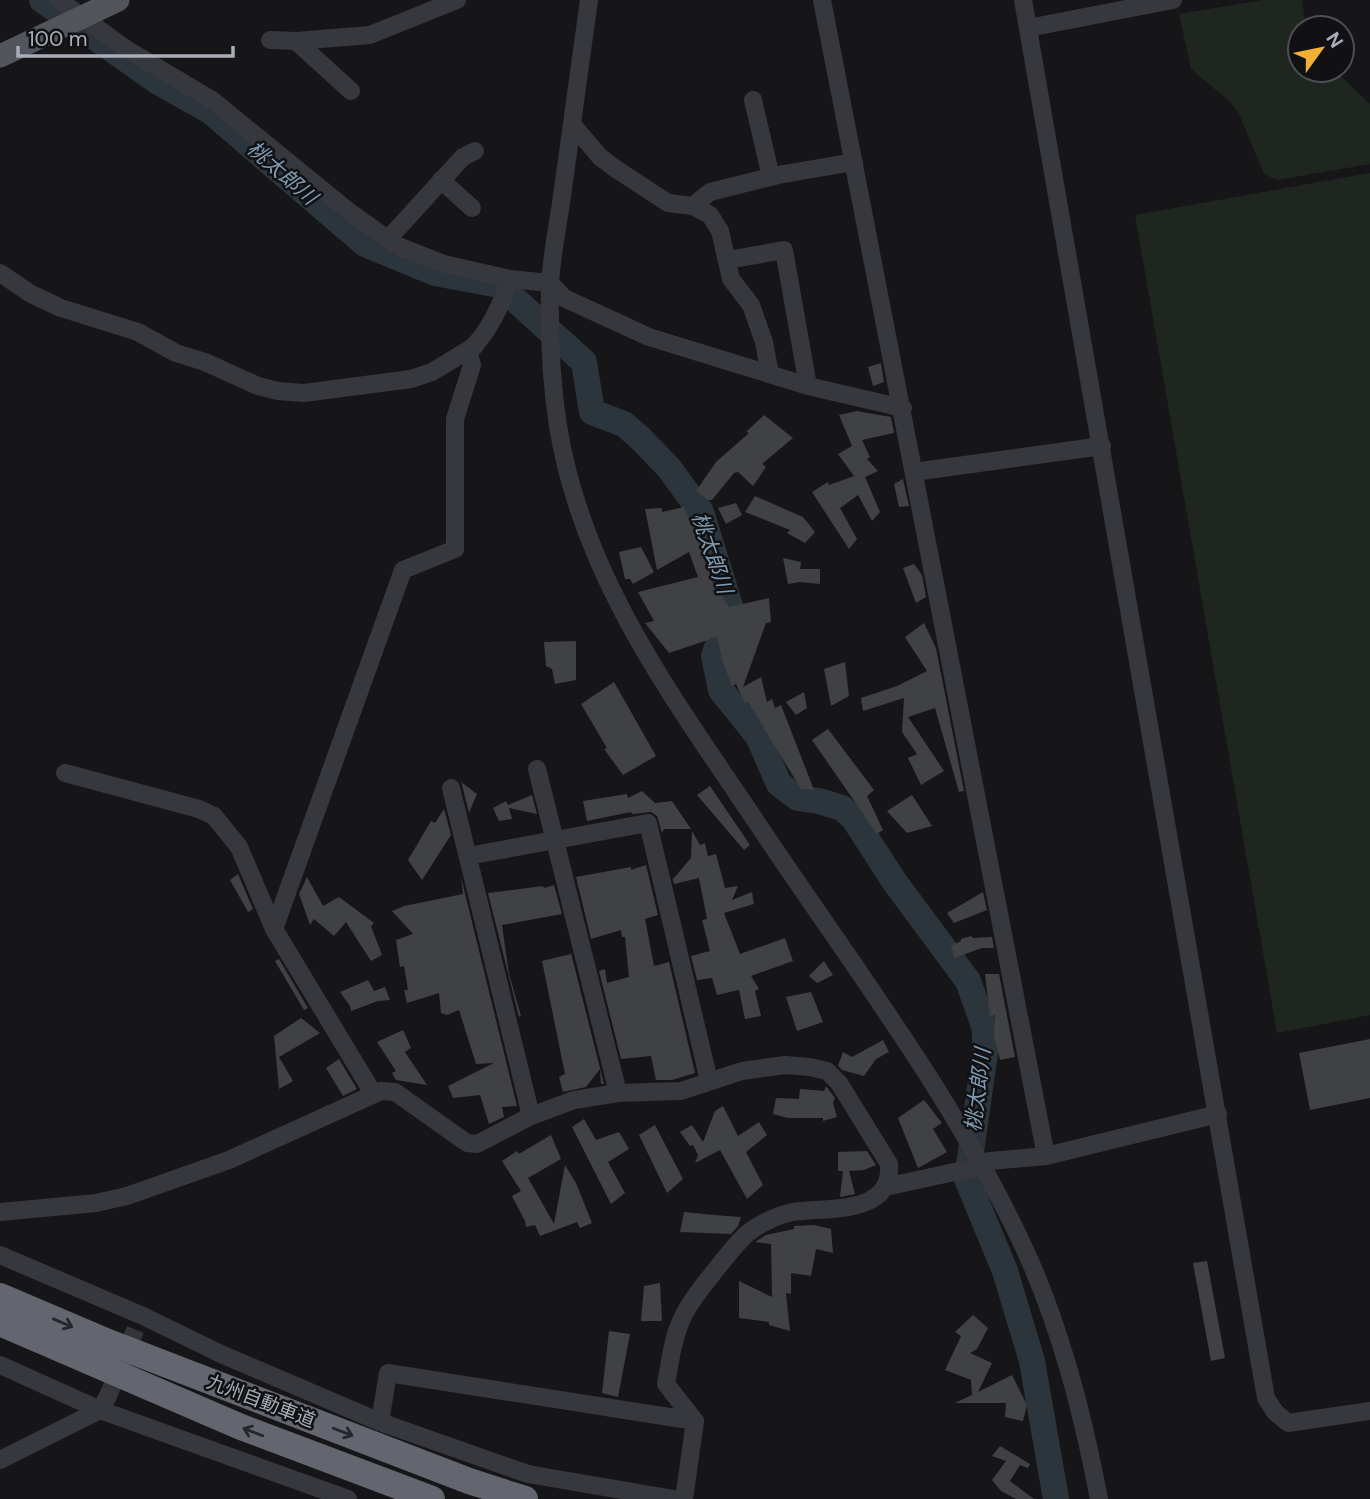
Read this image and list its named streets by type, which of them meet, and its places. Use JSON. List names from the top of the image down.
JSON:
{
  "streets": {
    "highway": ["九州自動車道"]
  },
  "water": ["桃太郎川"],
  "scale_bar": "100 m",
  "north": "top right"
}
